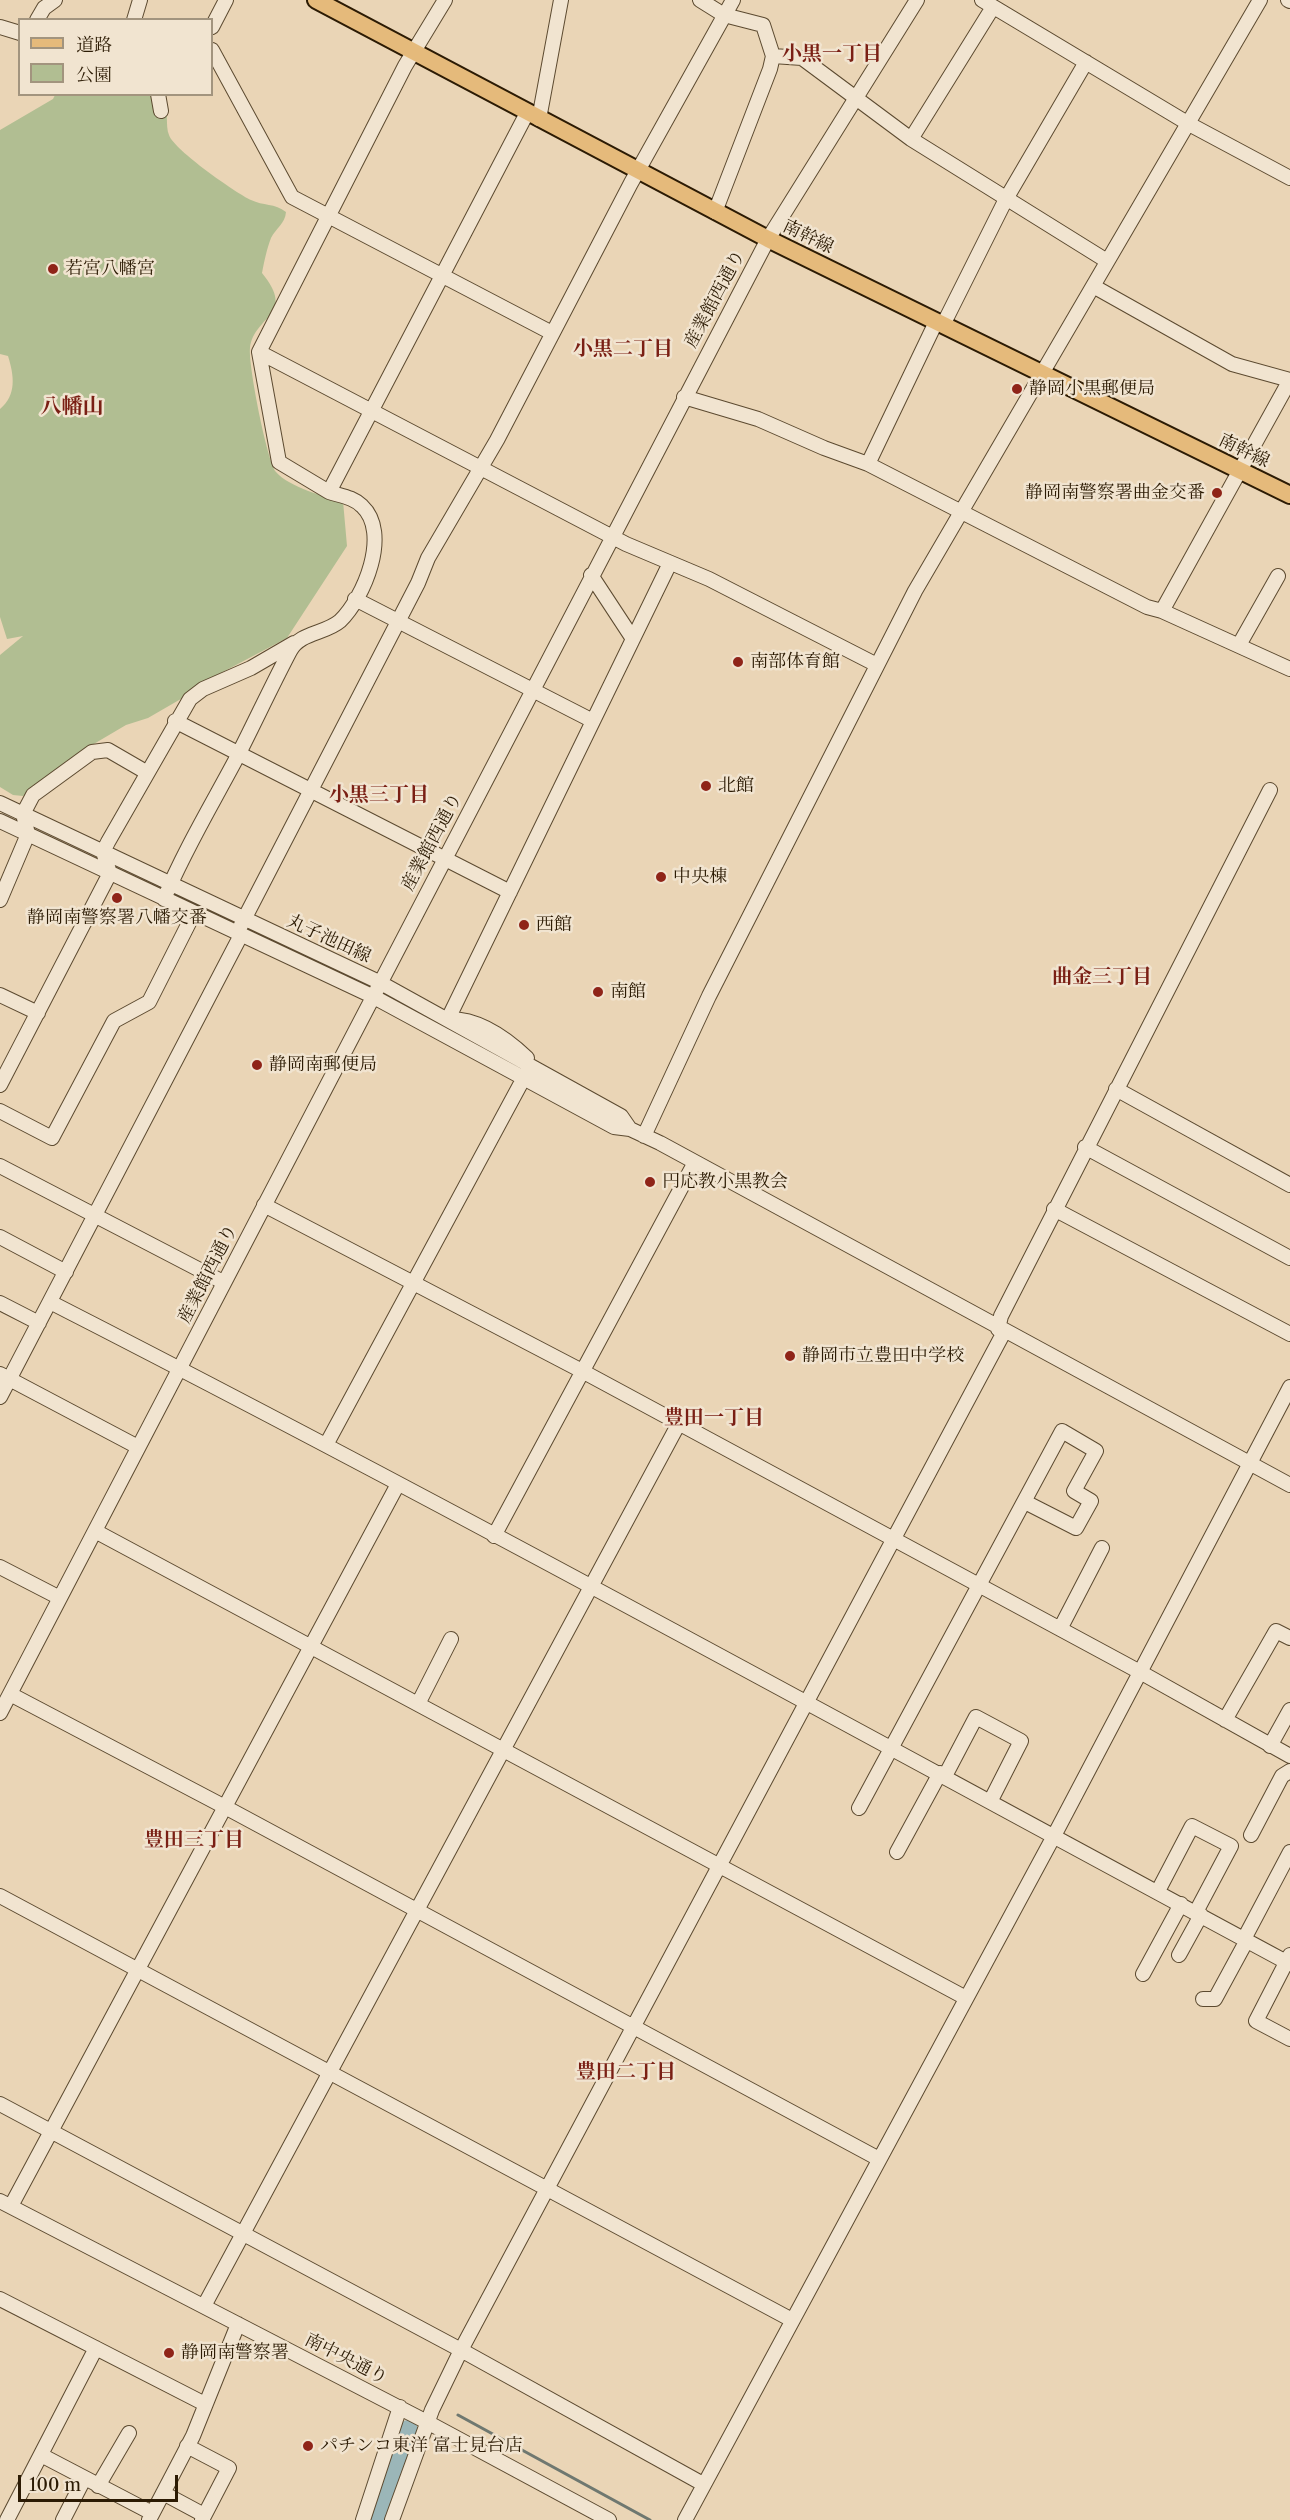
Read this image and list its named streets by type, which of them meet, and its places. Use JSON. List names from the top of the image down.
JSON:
{
  "streets": {
    "main road": ["南幹線"],
    "street": ["産業館西通り", "丸子池田線", "南中央通り"]
  },
  "crossings": [
    ["南幹線", "産業館西通り"],
    ["産業館西通り", "丸子池田線"]
  ],
  "districts": [
    "小黒一丁目",
    "小黒二丁目",
    "八幡山",
    "小黒三丁目",
    "曲金三丁目",
    "豊田一丁目",
    "豊田三丁目",
    "豊田二丁目"
  ],
  "places": [
    "若宮八幡宮",
    "静岡小黒郵便局",
    "静岡南警察署曲金交番",
    "南部体育館",
    "北館",
    "中央棟",
    "静岡南警察署八幡交番",
    "西館",
    "南館",
    "静岡南郵便局",
    "円応教小黒教会",
    "静岡市立豊田中学校",
    "静岡南警察署",
    "パチンコ東洋 富士見台店"
  ],
  "legend": ["道路", "公園"],
  "scale_bar": "100 m"
}
